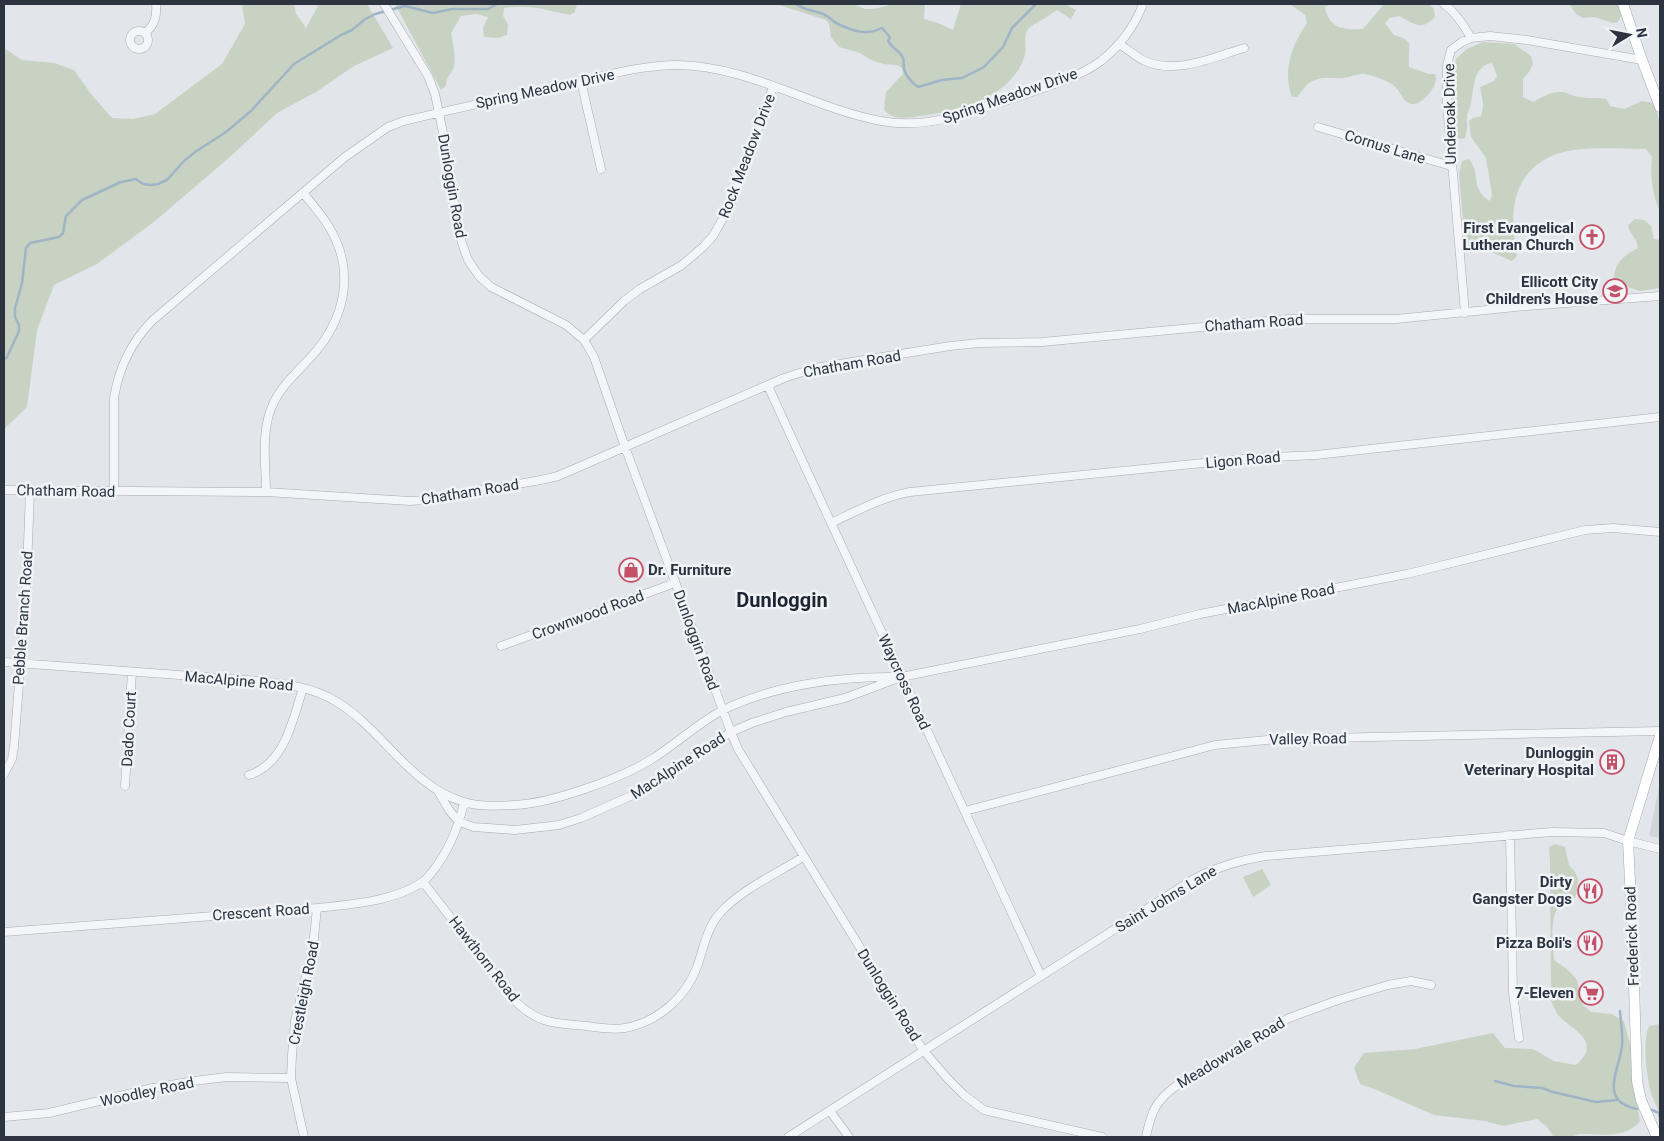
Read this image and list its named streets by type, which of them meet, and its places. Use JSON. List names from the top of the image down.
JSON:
{
  "streets": {
    "main road": ["Frederick Road"],
    "street": [
      "Spring Meadow Drive",
      "Underoak Drive",
      "Cornus Lane",
      "Rock Meadow Drive",
      "Dunloggin Road",
      "Chatham Road",
      "Ligon Road",
      "MacAlpine Road",
      "Crownwood Road",
      "Pebble Branch Road",
      "Waycross Road",
      "Dado Court",
      "Valley Road",
      "Saint Johns Lane",
      "Crescent Road",
      "Hawthorn Road",
      "Crestleigh Road",
      "Meadowvale Road",
      "Woodley Road"
    ]
  },
  "crossings": [
    ["Spring Meadow Drive", "Rock Meadow Drive"],
    ["Spring Meadow Drive", "Dunloggin Road"],
    ["Spring Meadow Drive", "Chatham Road"],
    ["Underoak Drive", "Cornus Lane"],
    ["Underoak Drive", "Chatham Road"],
    ["Rock Meadow Drive", "Dunloggin Road"],
    ["Dunloggin Road", "Chatham Road"],
    ["Dunloggin Road", "MacAlpine Road"],
    ["Dunloggin Road", "Crownwood Road"],
    ["Dunloggin Road", "Saint Johns Lane"],
    ["Dunloggin Road", "Hawthorn Road"],
    ["Chatham Road", "Pebble Branch Road"],
    ["Chatham Road", "Waycross Road"],
    ["Ligon Road", "Waycross Road"],
    ["MacAlpine Road", "Pebble Branch Road"],
    ["MacAlpine Road", "Waycross Road"],
    ["MacAlpine Road", "Dado Court"],
    ["MacAlpine Road", "Crescent Road"],
    ["Waycross Road", "Valley Road"],
    ["Waycross Road", "Saint Johns Lane"],
    ["Saint Johns Lane", "Frederick Road"],
    ["Crescent Road", "Hawthorn Road"],
    ["Crescent Road", "Crestleigh Road"],
    ["Crestleigh Road", "Woodley Road"]
  ],
  "districts": ["Dunloggin"],
  "places": {
    "church": ["First Evangelical Lutheran Church"],
    "school or university": ["Ellicott City Children's House"],
    "shop": ["Dr. Furniture"],
    "building": ["Dunloggin Veterinary Hospital"],
    "restaurant": ["Dirty Gangster Dogs", "Pizza Boli's"],
    "supermarket": ["7-Eleven"]
  },
  "north": "right"
}
